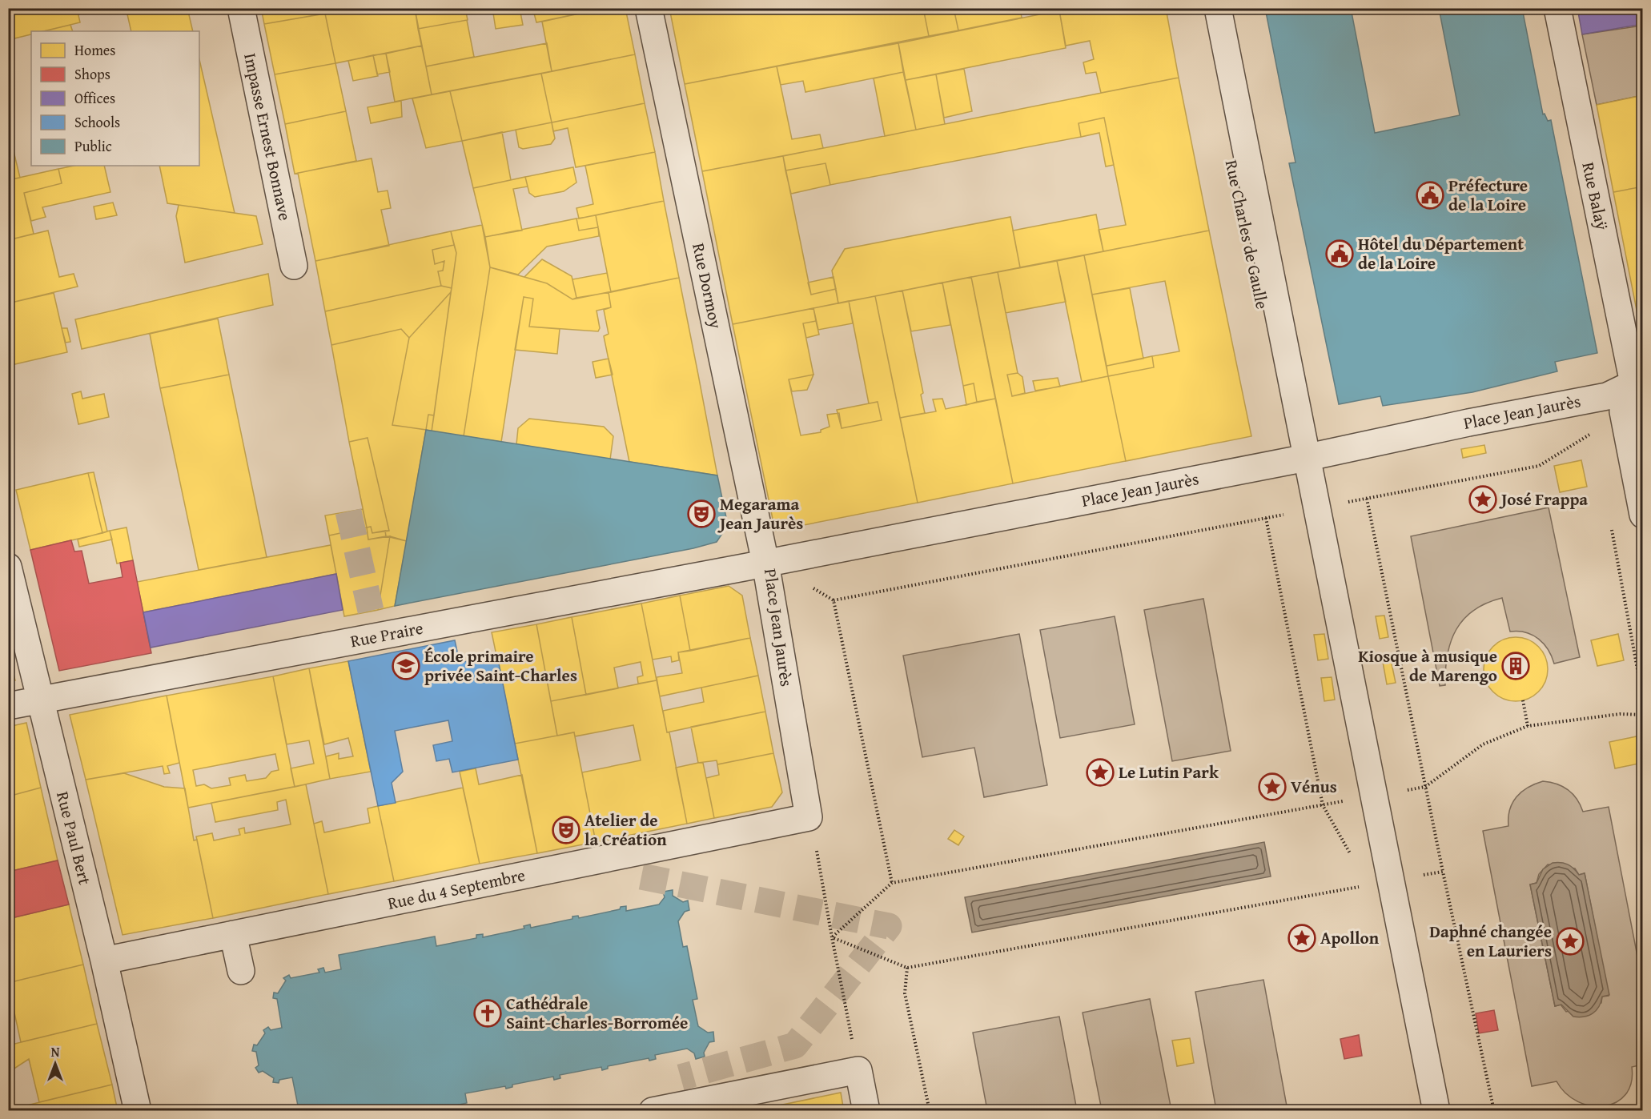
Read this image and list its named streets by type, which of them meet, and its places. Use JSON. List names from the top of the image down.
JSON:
{
  "streets": {
    "street": [
      "Impasse Ernest Bonnave",
      "Rue Balaÿ",
      "Rue Charles de Gaulle",
      "Rue Dormoy",
      "Place Jean Jaurès",
      "Rue Praire",
      "Rue Paul Bert",
      "Rue du 4 Septembre"
    ]
  },
  "crossings": [
    ["Rue Balaÿ", "Place Jean Jaurès"],
    ["Rue Charles de Gaulle", "Place Jean Jaurès"],
    ["Rue Dormoy", "Place Jean Jaurès"],
    ["Rue Dormoy", "Rue Praire"],
    ["Place Jean Jaurès", "Rue Praire"],
    ["Place Jean Jaurès", "Rue du 4 Septembre"],
    ["Rue Praire", "Rue Paul Bert"],
    ["Rue Paul Bert", "Rue du 4 Septembre"]
  ],
  "places": {
    "public building": ["Préfecture de la Loire", "Hôtel du Département de la Loire"],
    "place": [
      "José Frappa",
      "Le Lutin Park",
      "Vénus",
      "Apollon",
      "Daphné changée en Lauriers"
    ],
    "theatre": ["Megarama Jean Jaurès", "Atelier de la Création"],
    "school or university": ["École primaire privée Saint-Charles"],
    "building": ["Kiosque à musique de Marengo"],
    "church": ["Cathédrale Saint-Charles-Borromée"]
  },
  "legend": [
    "Homes",
    "Shops",
    "Offices",
    "Schools",
    "Public"
  ],
  "north": "top"
}
